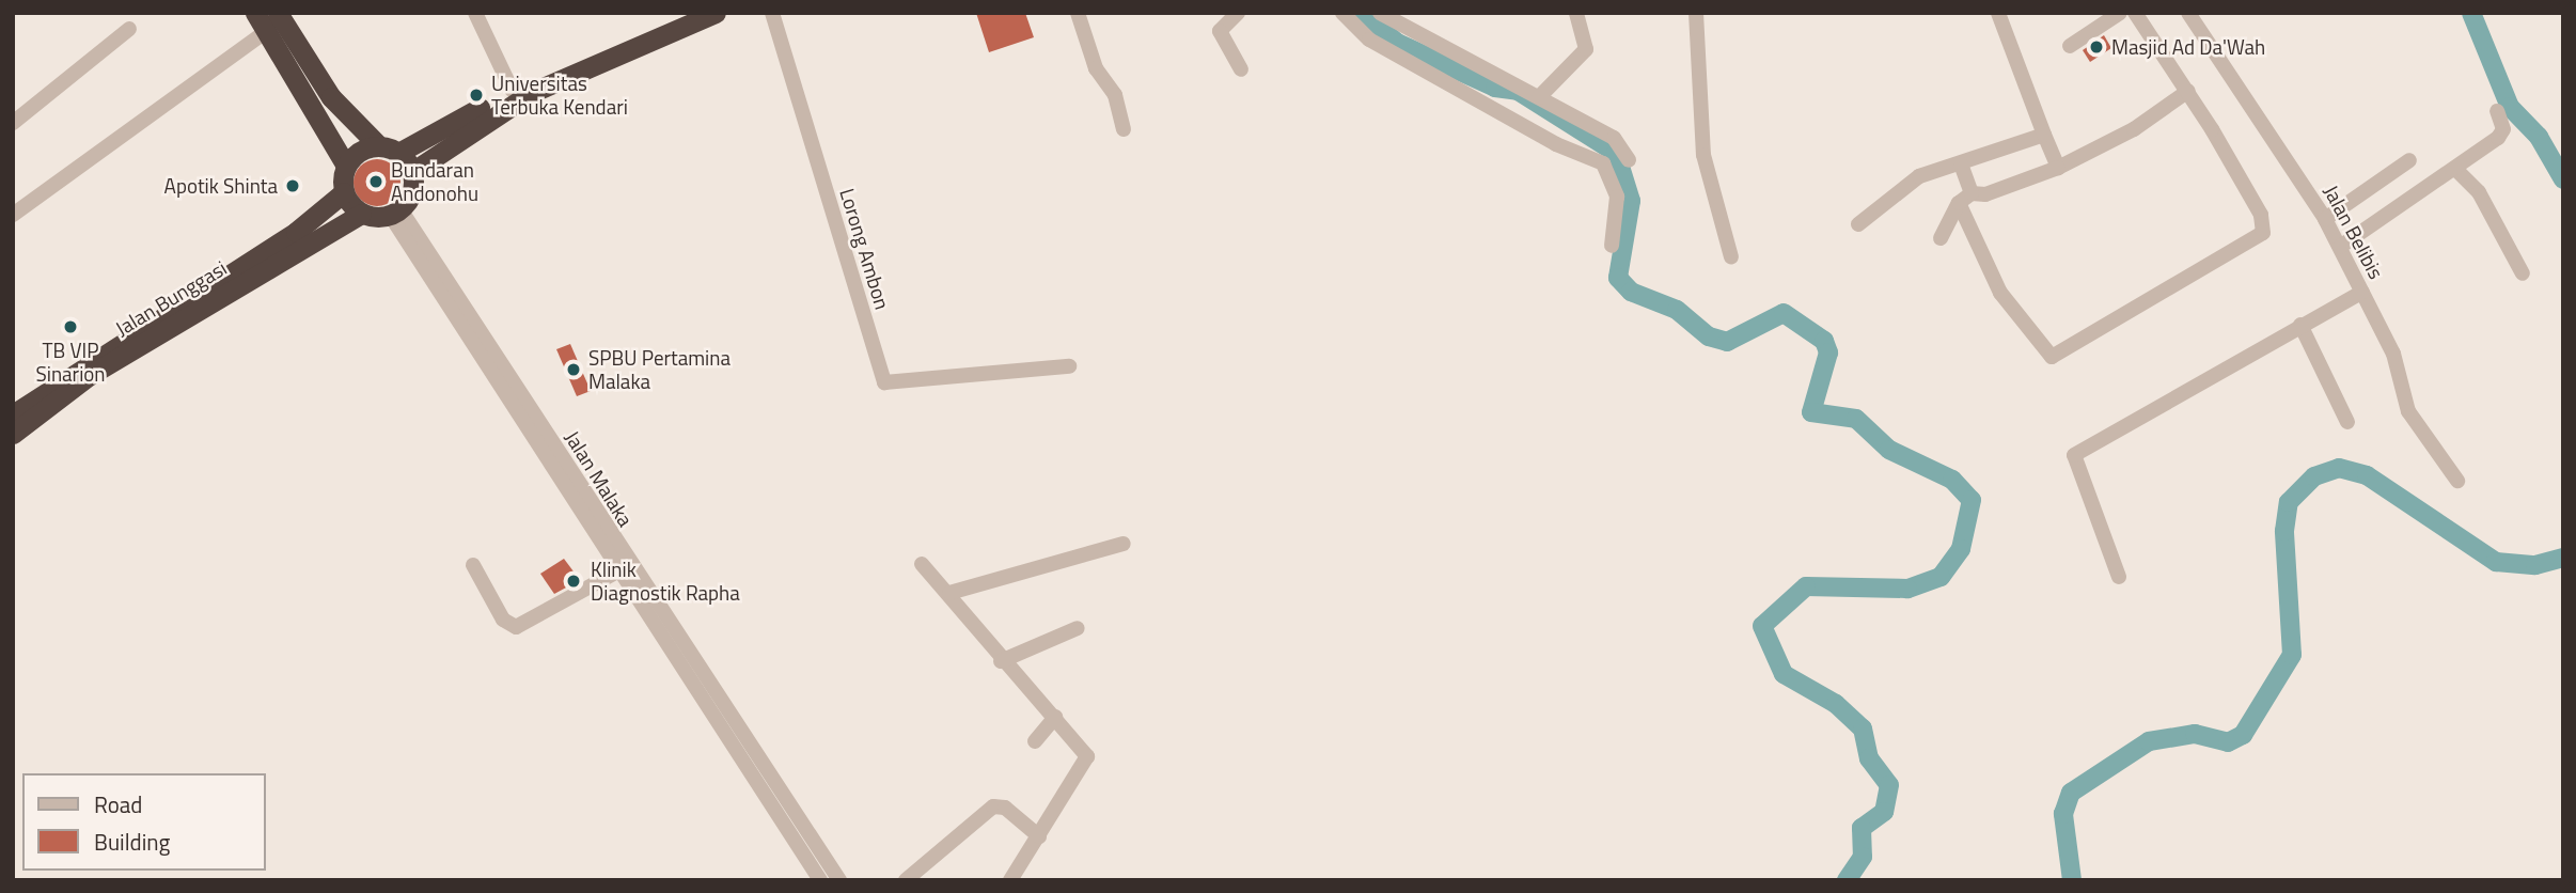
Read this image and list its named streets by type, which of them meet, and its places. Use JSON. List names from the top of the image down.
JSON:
{
  "streets": {
    "highway": ["Jalan Bunggasi"],
    "street": ["Jalan Belibis", "Lorong Ambon", "Jalan Malaka"]
  },
  "crossings": [
    ["Jalan Bunggasi", "Jalan Malaka"]
  ],
  "places": [
    "Masjid Ad Da'Wah",
    "Universitas Terbuka Kendari",
    "Bundaran Andonohu",
    "Apotik Shinta",
    "TB VIP Sinarion",
    "SPBU Pertamina Malaka",
    "Klinik Diagnostik Rapha"
  ],
  "legend": ["Road", "Building"]
}
